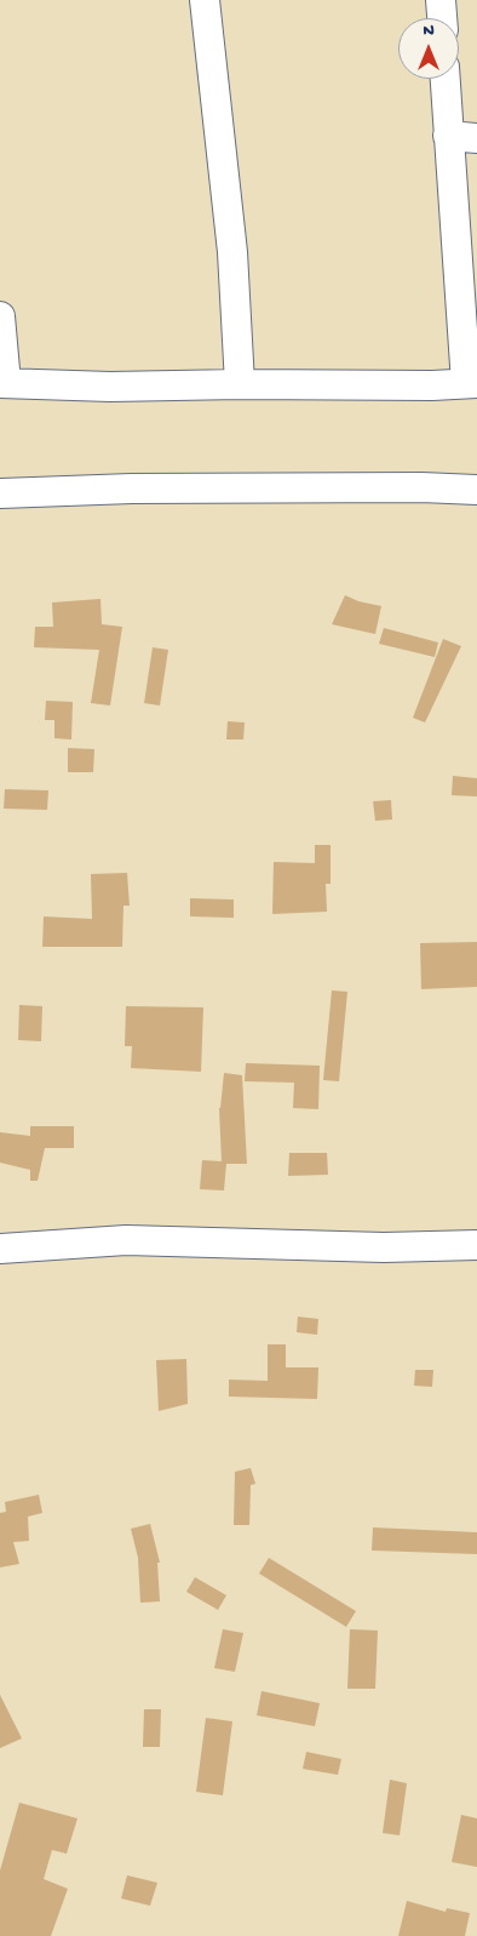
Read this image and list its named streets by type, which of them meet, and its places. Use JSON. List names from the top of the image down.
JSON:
{
  "north": "top"
}
